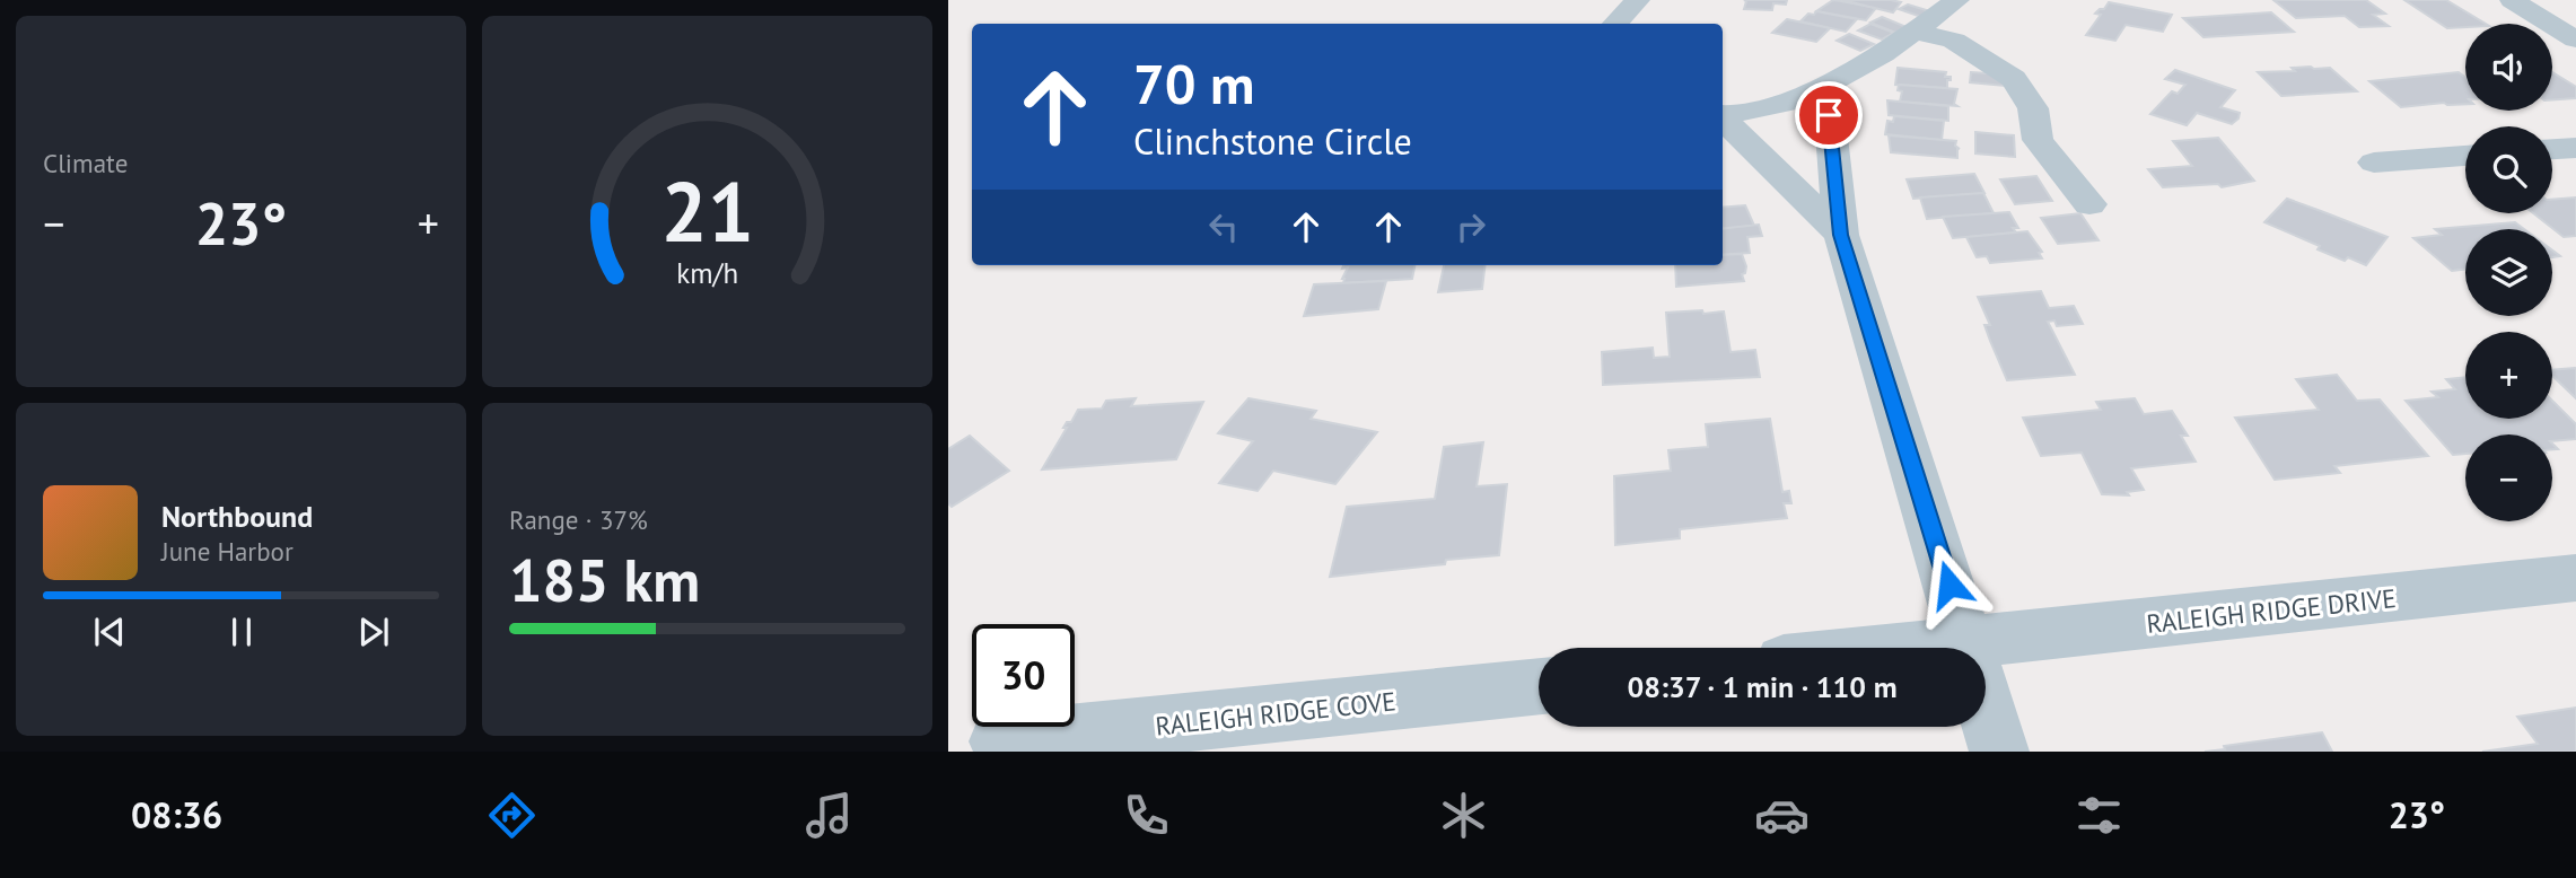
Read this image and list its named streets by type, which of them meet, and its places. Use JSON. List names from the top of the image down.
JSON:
{
  "streets": {
    "street": ["RALEIGH RIDGE DRIVE", "RALEIGH RIDGE COVE"]
  },
  "page": {
    "tile": [
      "Climate",
      ["Range · 37%", "185 km"]
    ],
    "map_buttons": ["+", "−"],
    "turn": ["70 m", "Clinchstone Circle"],
    "heat": ["−", "23°", "+"],
    "song": ["Northbound", "June Harbor"],
    "limit": "30",
    "trip": "08:37 · 1 min · 110 m",
    "tabs": ["08:36", "23°"],
    "gauge": ["21", "km/h"]
  }
}
